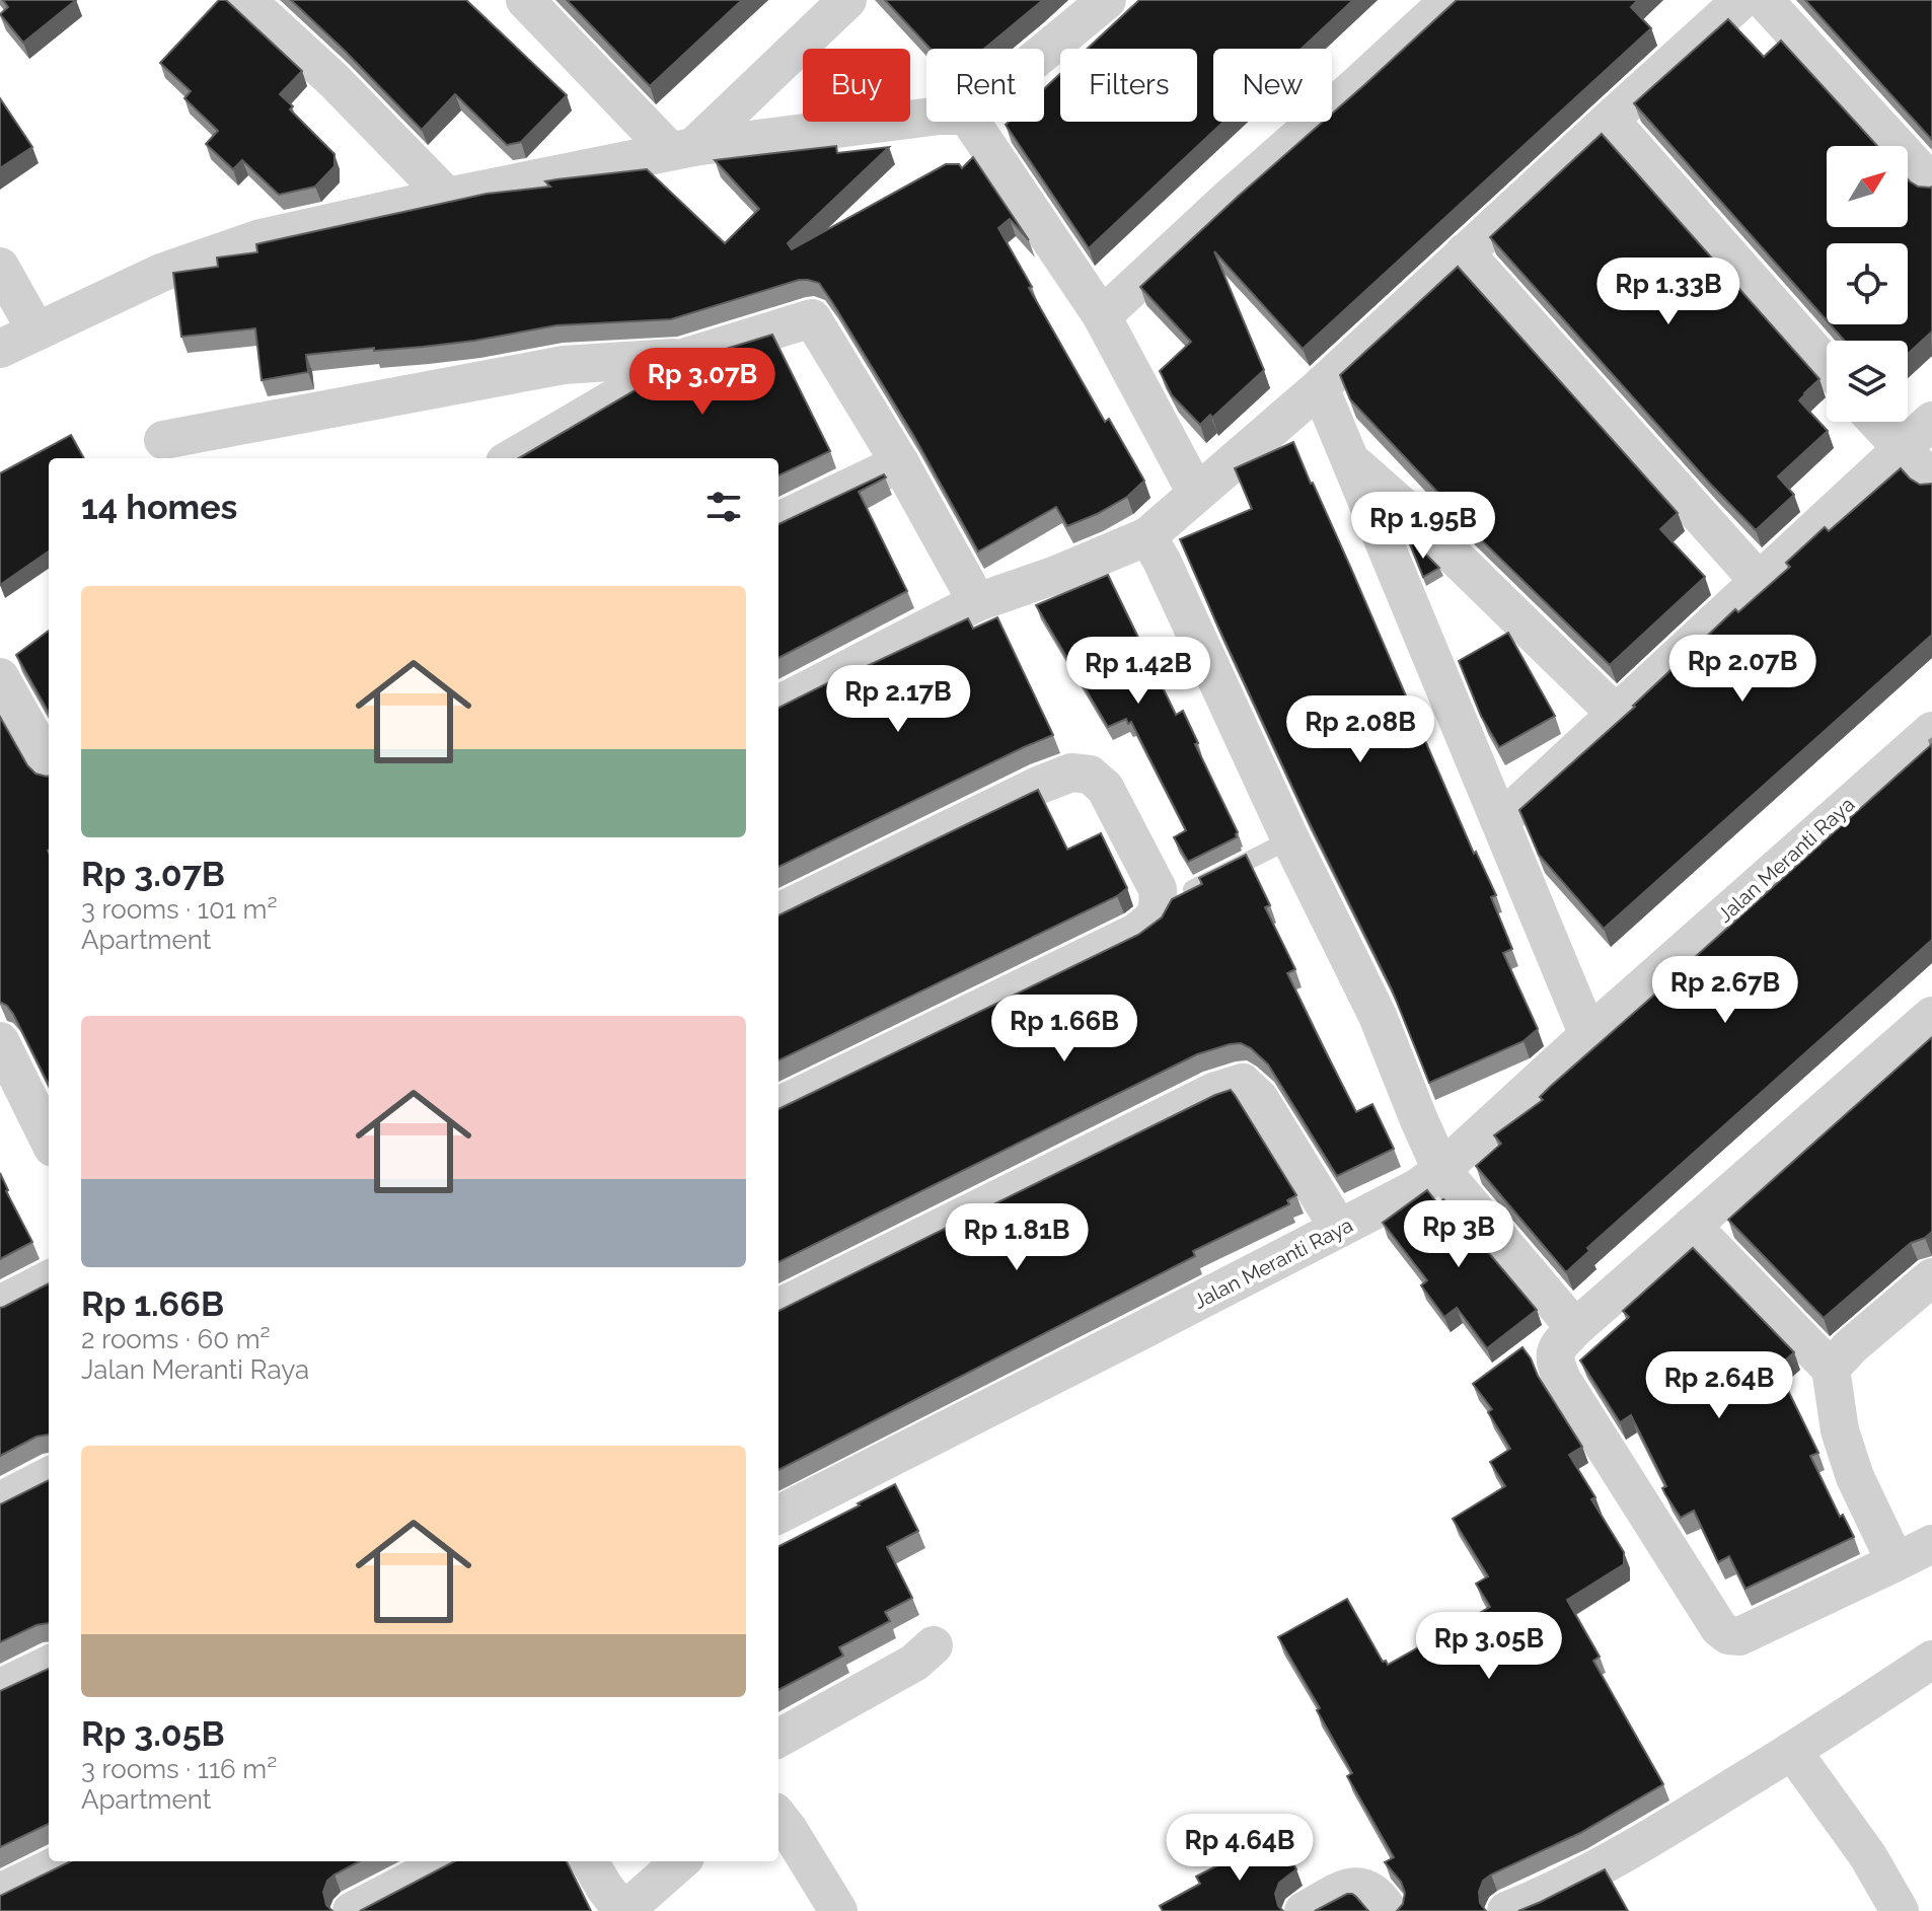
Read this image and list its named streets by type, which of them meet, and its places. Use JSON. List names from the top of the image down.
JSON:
{
  "streets": {
    "street": ["Jalan Meranti Raya"]
  },
  "north": "top right",
  "page": {
    "chip": [
      "Buy",
      "Rent",
      "Filters",
      "New"
    ],
    "price": [
      "Rp 1.33B",
      "Rp 3.07B",
      "Rp 1.95B",
      "Rp 2.07B",
      "Rp 1.42B",
      "Rp 2.17B",
      "Rp 2.08B",
      "Rp 2.67B",
      "Rp 1.66B",
      "Rp 3B",
      "Rp 1.81B",
      "Rp 2.64B",
      "Rp 3.05B",
      "Rp 4.64B"
    ],
    "heading": "14 homes",
    "list": [
      {
        "name": "Rp 3.07B",
        "note": "3 rooms · 101 m² · Apartment"
      },
      {
        "name": "Rp 1.66B",
        "note": "2 rooms · 60 m² · Jalan Meranti Raya"
      },
      {
        "name": "Rp 3.05B",
        "note": "3 rooms · 116 m² · Apartment"
      }
    ]
  }
}
